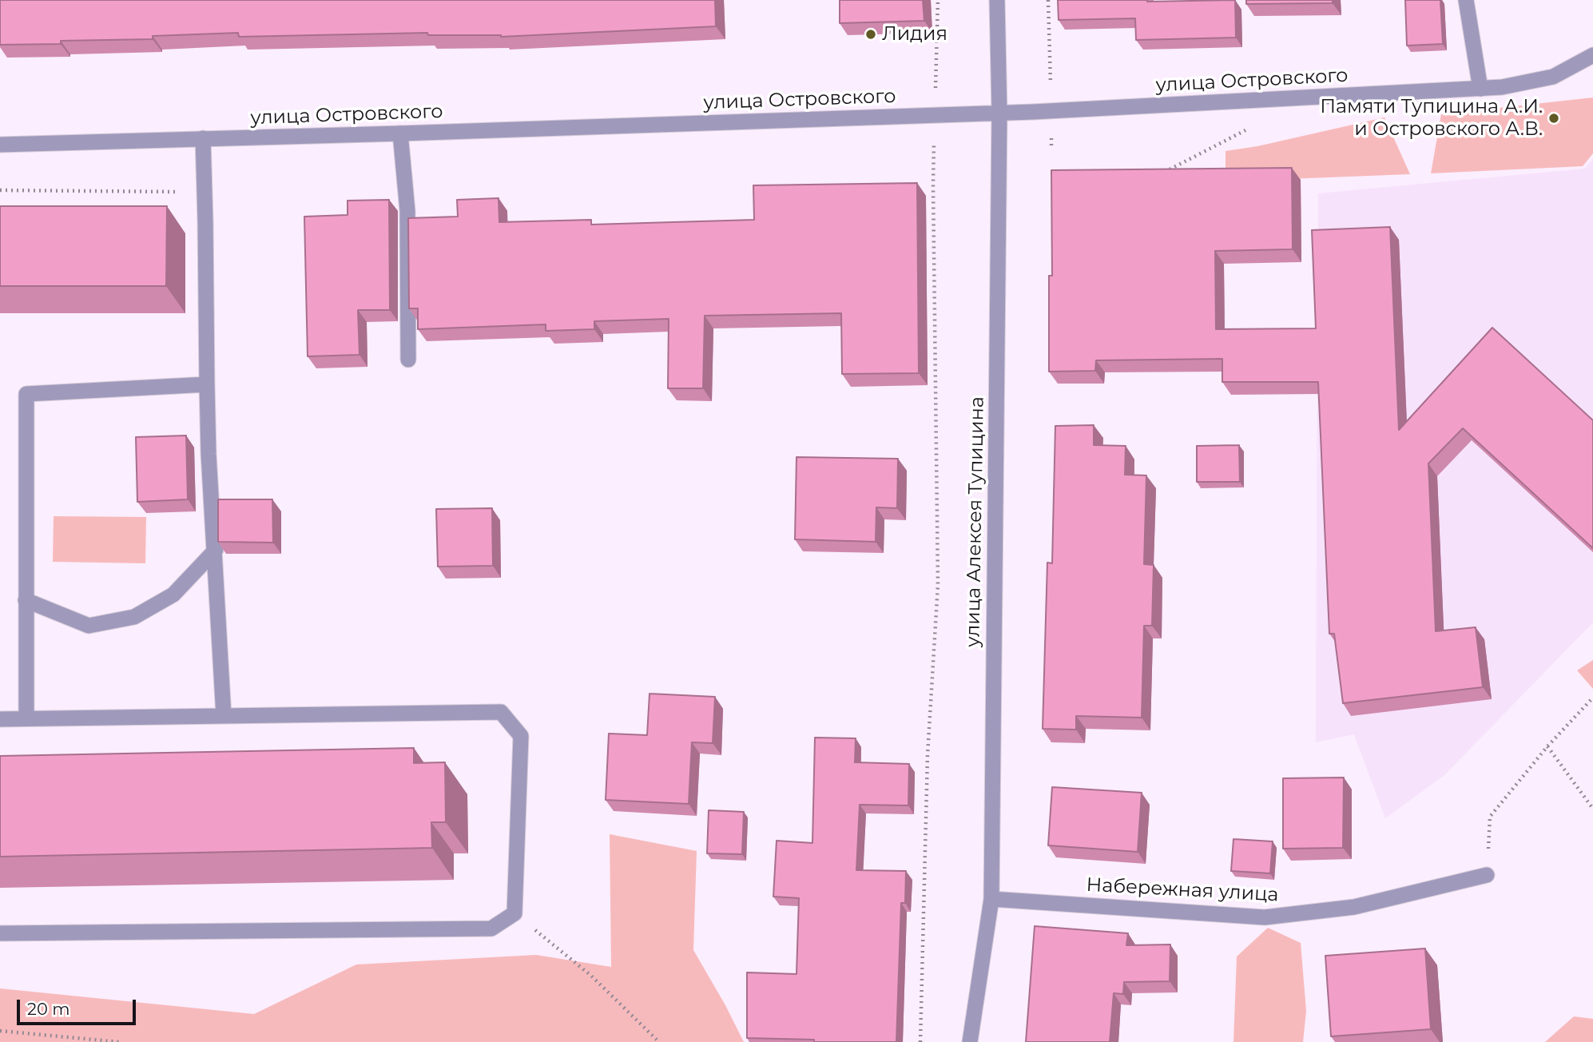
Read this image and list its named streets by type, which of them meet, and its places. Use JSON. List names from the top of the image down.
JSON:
{
  "streets": {
    "street": ["улица Островского", "улица Алексея Тупицина", "Набережная улица"]
  },
  "crossings": [
    ["улица Островского", "улица Алексея Тупицина"],
    ["улица Алексея Тупицина", "Набережная улица"]
  ],
  "places": ["Лидия", "Памяти Тупицина А.И. и Островского А.В."],
  "scale_bar": "20 m"
}
